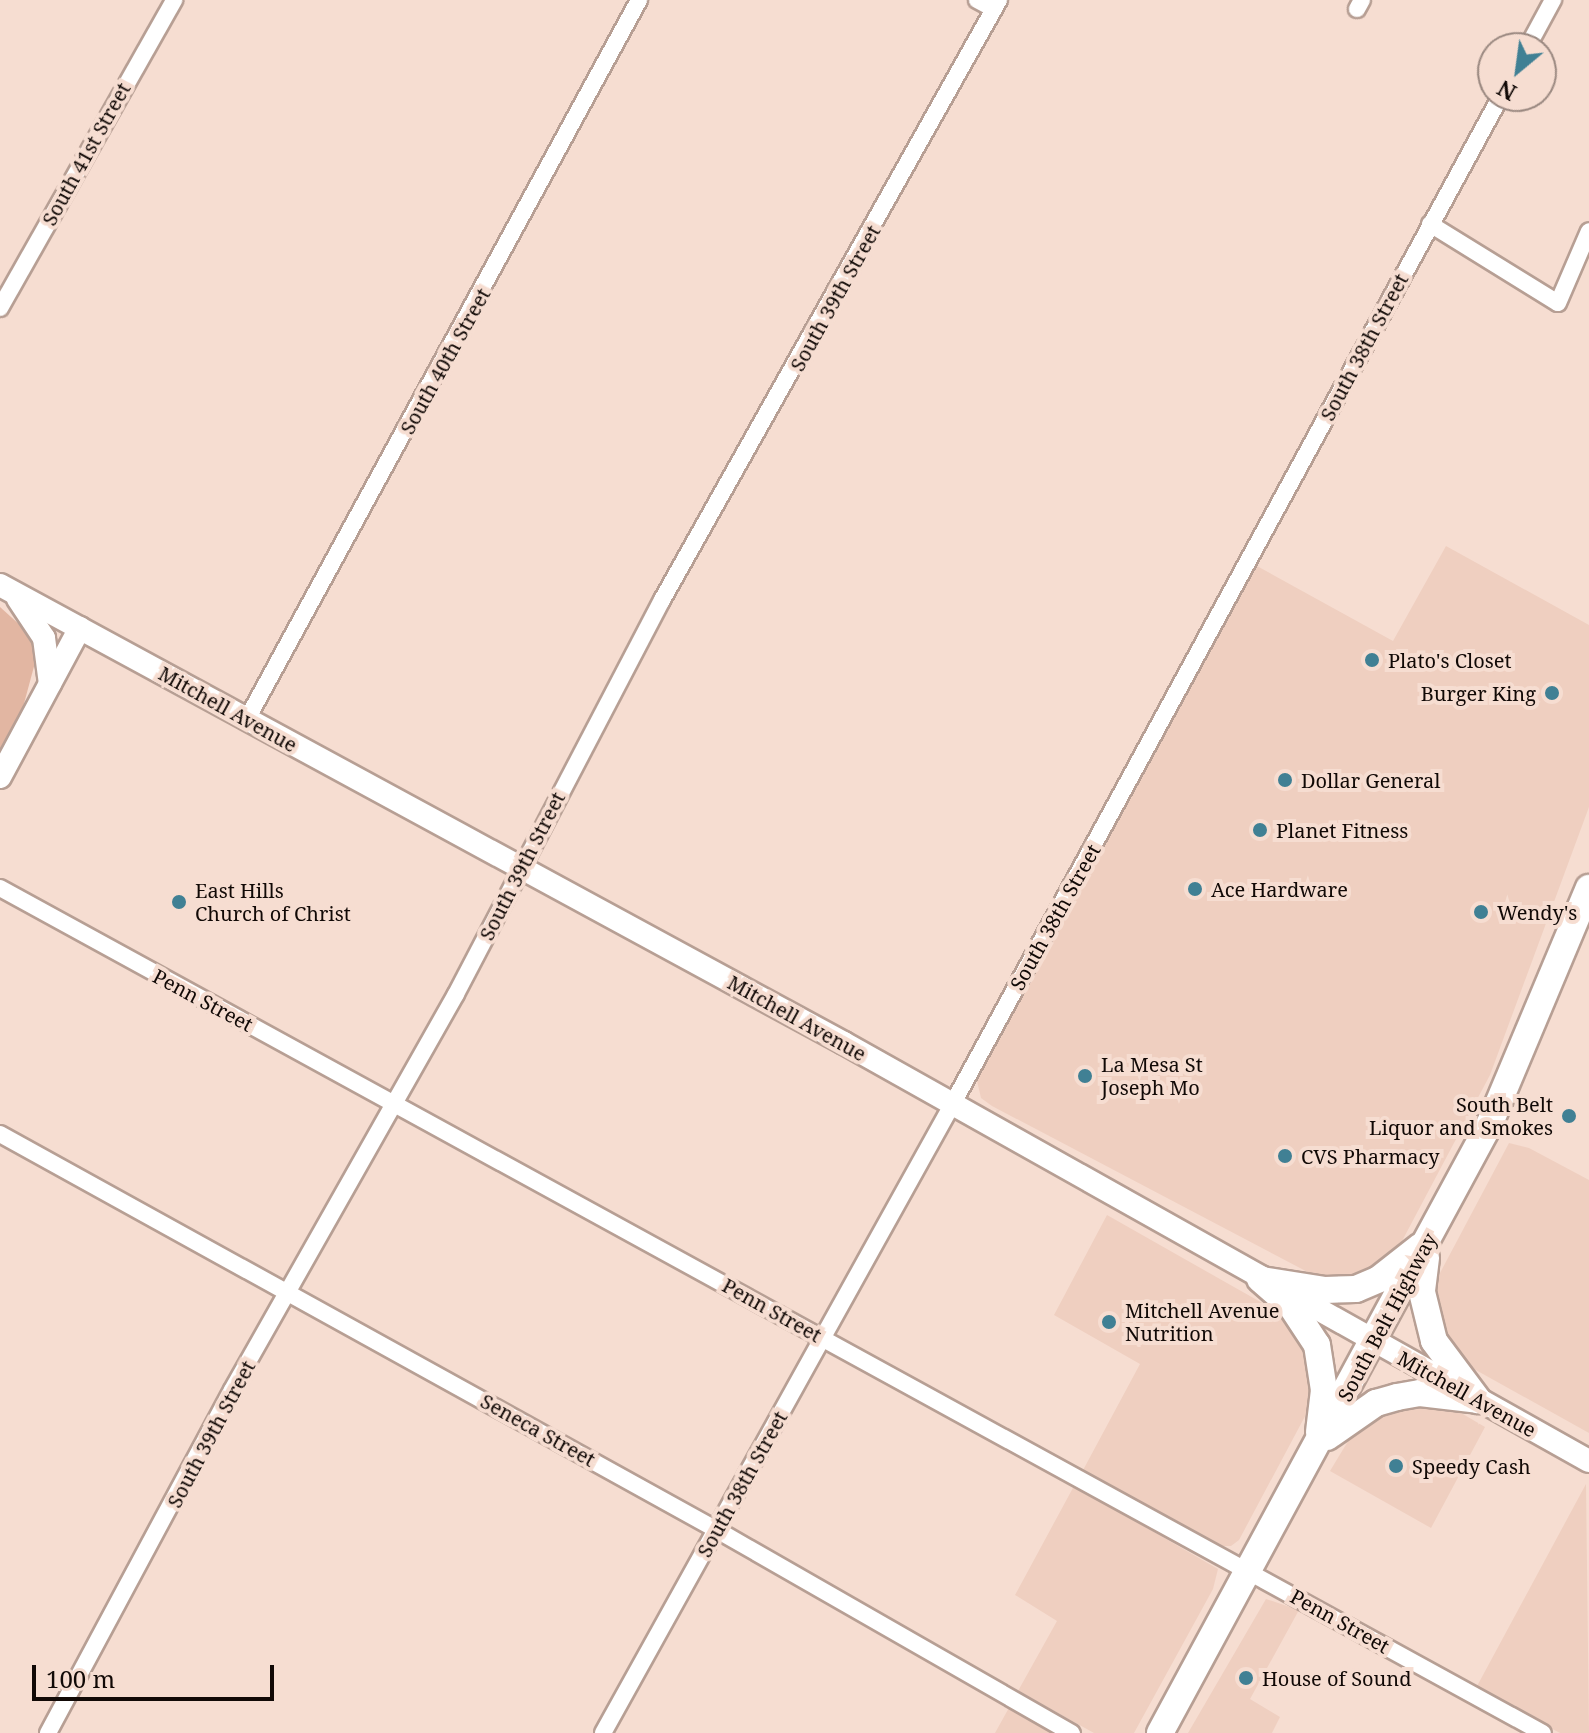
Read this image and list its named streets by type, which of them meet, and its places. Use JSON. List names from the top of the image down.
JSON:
{
  "streets": {
    "main road": ["South Belt Highway"],
    "street": [
      "South 41st Street",
      "South 39th Street",
      "South 38th Street",
      "South 40th Street",
      "Mitchell Avenue",
      "Penn Street",
      "Seneca Street"
    ]
  },
  "crossings": [
    ["South 39th Street", "Mitchell Avenue"],
    ["South 39th Street", "Penn Street"],
    ["South 39th Street", "Seneca Street"],
    ["South 38th Street", "Mitchell Avenue"],
    ["South 38th Street", "Penn Street"],
    ["South 38th Street", "Seneca Street"],
    ["South 40th Street", "Mitchell Avenue"],
    ["Mitchell Avenue", "South Belt Highway"],
    ["Penn Street", "South Belt Highway"]
  ],
  "places": [
    "Plato's Closet",
    "Burger King",
    "Dollar General",
    "Planet Fitness",
    "Ace Hardware",
    "East Hills Church of Christ",
    "Wendy's",
    "La Mesa St Joseph Mo",
    "South Belt Liquor and Smokes",
    "CVS Pharmacy",
    "Mitchell Avenue Nutrition",
    "Speedy Cash",
    "House of Sound"
  ],
  "scale_bar": "100 m",
  "north": "bottom left"
}
